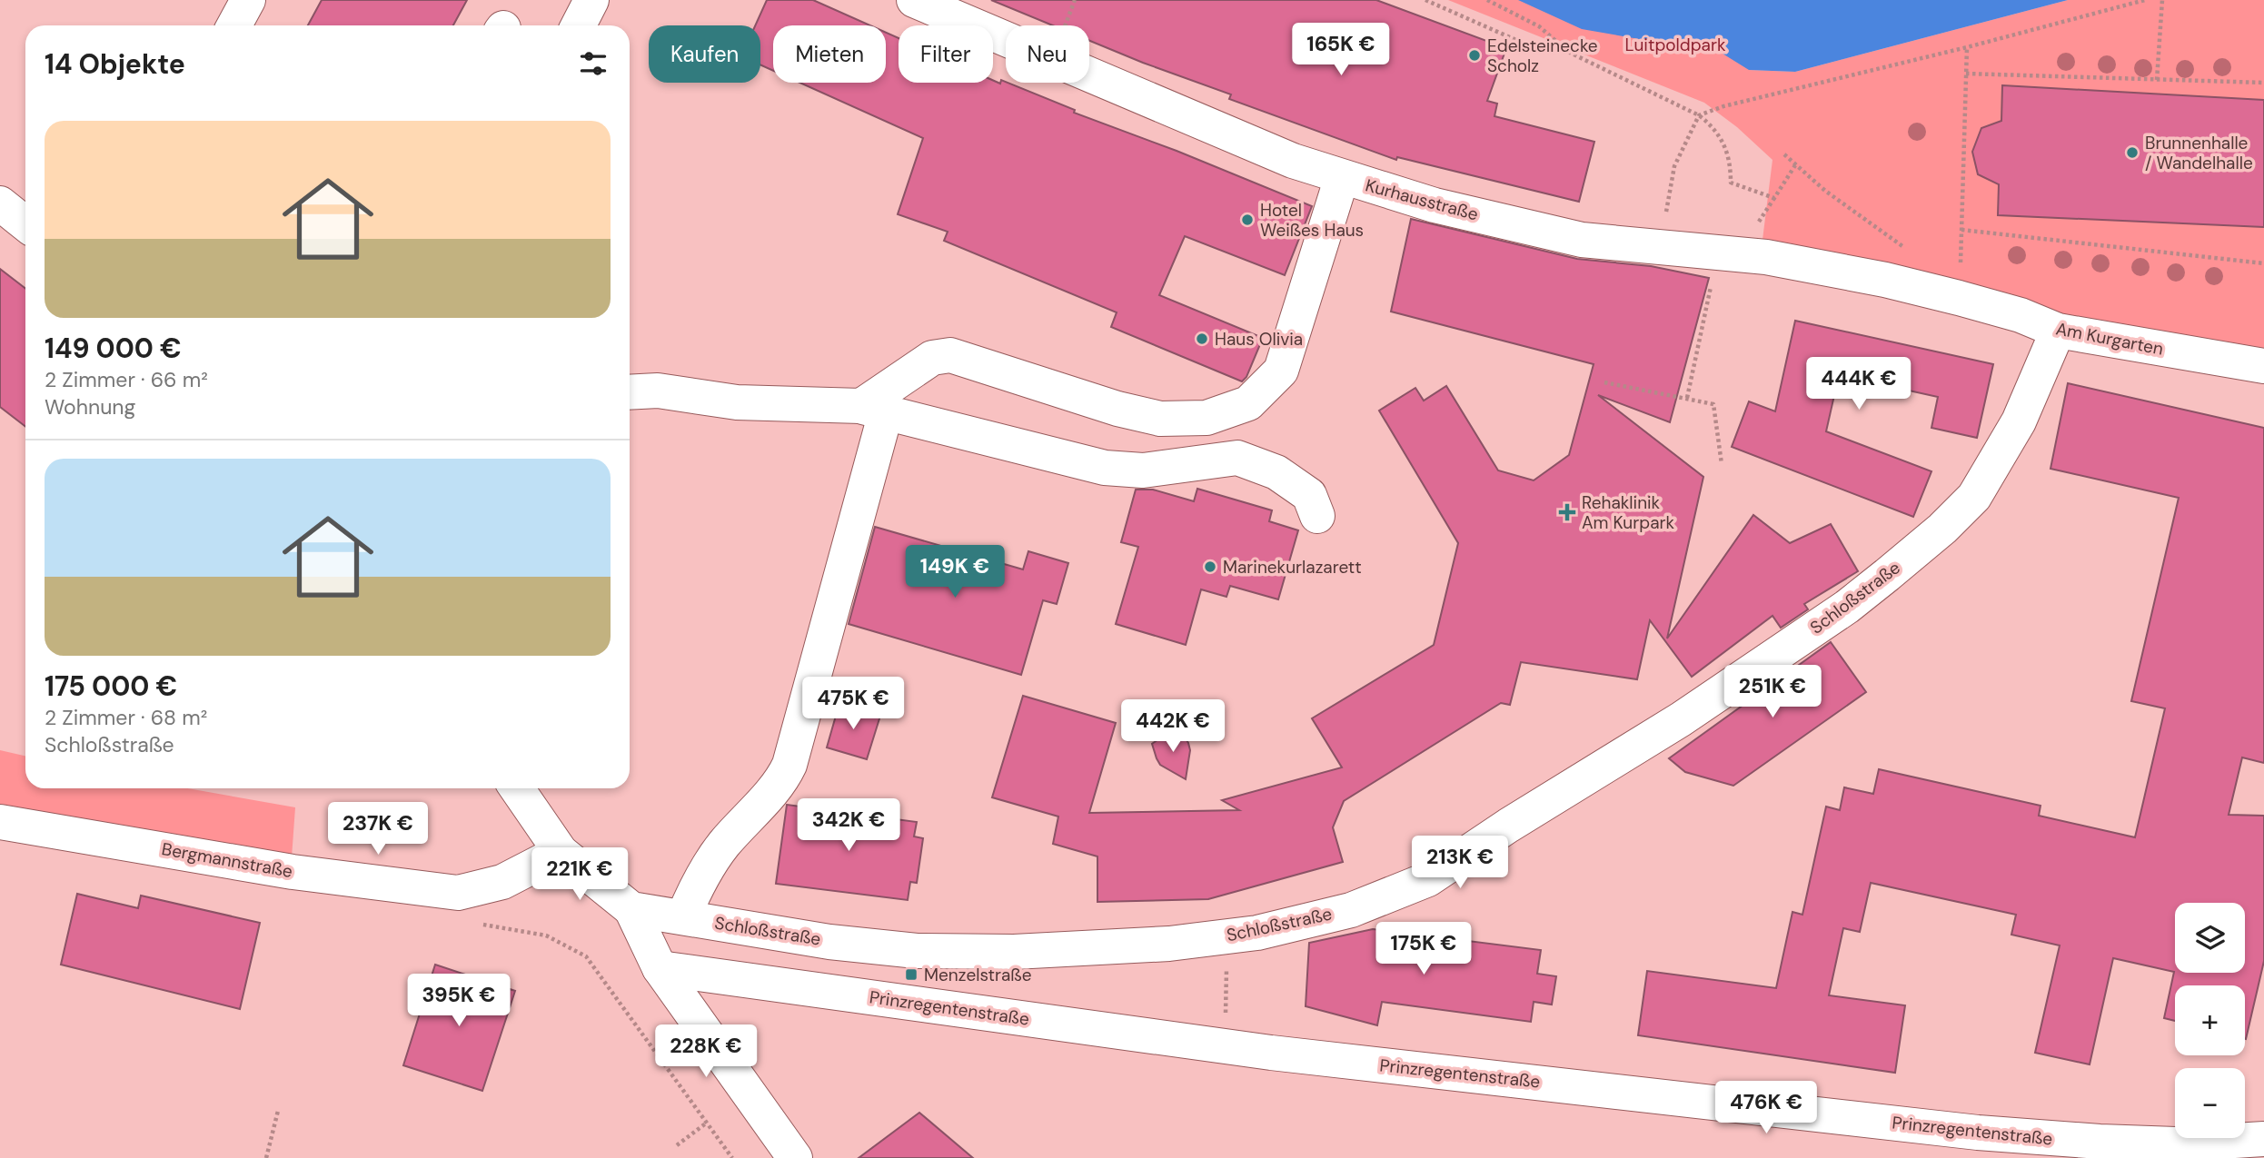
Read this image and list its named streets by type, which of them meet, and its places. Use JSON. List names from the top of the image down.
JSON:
{
  "streets": {
    "street": [
      "Kurhausstraße",
      "Am Kurgarten",
      "Schloßstraße",
      "Bergmannstraße",
      "Prinzregentenstraße"
    ]
  },
  "crossings": [
    ["Kurhausstraße", "Am Kurgarten"],
    ["Am Kurgarten", "Schloßstraße"],
    ["Schloßstraße", "Bergmannstraße"]
  ],
  "parks": ["Luitpoldpark"],
  "places": {
    "other": [
      "Edelsteinecke Scholz",
      "Brunnenhalle / Wandelhalle",
      "Hotel Weißes Haus",
      "Haus Olivia",
      "Marinekurlazarett"
    ],
    "health": ["Rehaklinik Am Kurpark"],
    "transit": ["Menzelstraße"]
  },
  "page": {
    "price": [
      "165K €",
      "444K €",
      "149K €",
      "251K €",
      "475K €",
      "442K €",
      "342K €",
      "237K €",
      "213K €",
      "221K €",
      "175K €",
      "395K €",
      "228K €",
      "476K €"
    ],
    "chip": [
      "Kaufen",
      "Mieten",
      "Filter",
      "Neu"
    ],
    "heading": "14 Objekte",
    "list": [
      {
        "name": "149 000 €",
        "note": "2 Zimmer · 66 m² · Wohnung"
      },
      {
        "name": "175 000 €",
        "note": "2 Zimmer · 68 m² · Schloßstraße"
      }
    ],
    "map_buttons": ["+", "−"]
  }
}
